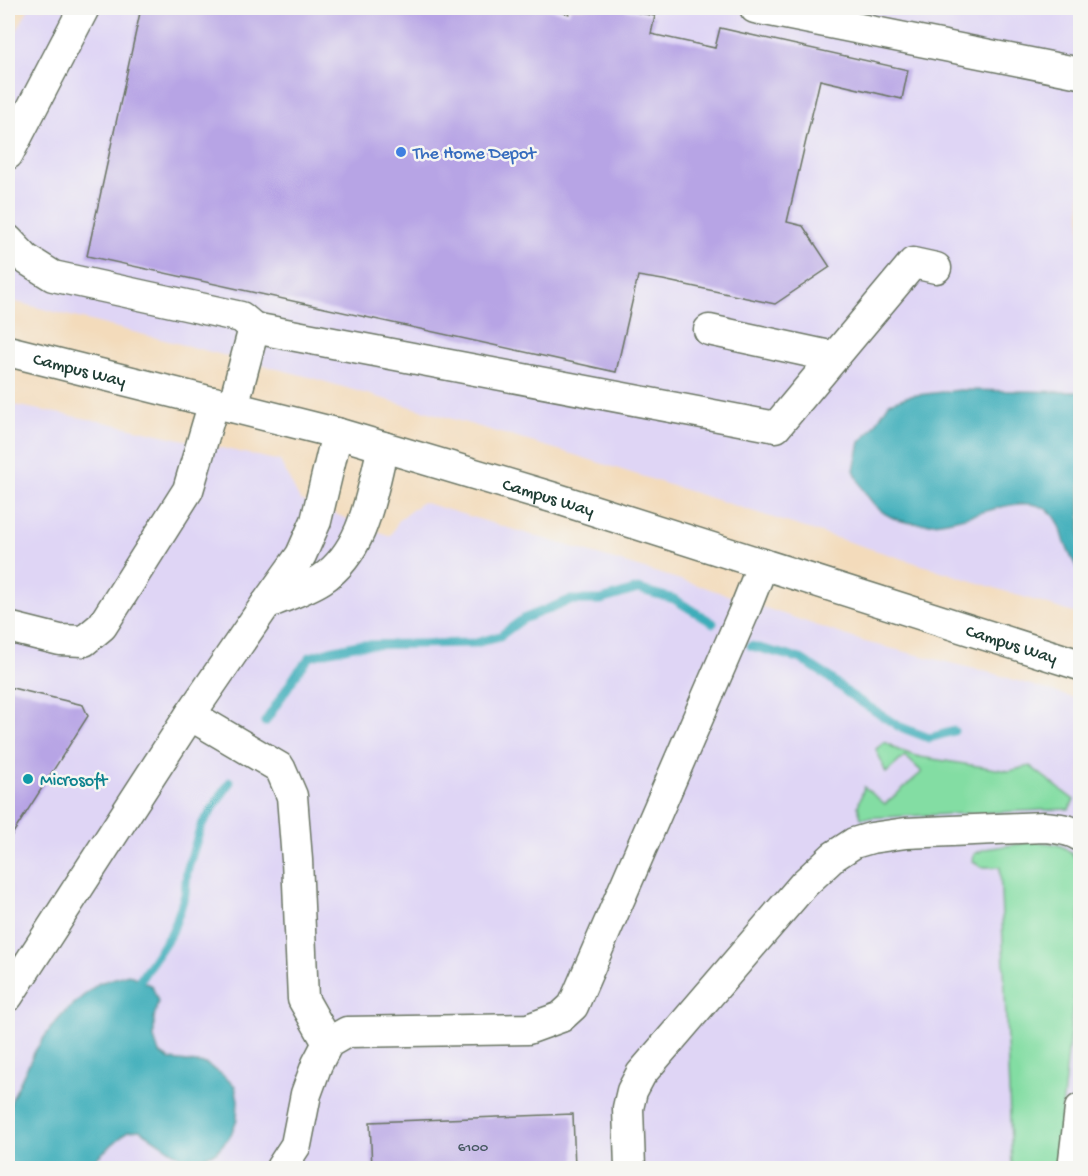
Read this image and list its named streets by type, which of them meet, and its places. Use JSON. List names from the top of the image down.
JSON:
{
  "streets": {
    "street": ["Campus Way"]
  },
  "places": ["The Home Depot", "Microsoft"],
  "house_numbers": ["6100"]
}
